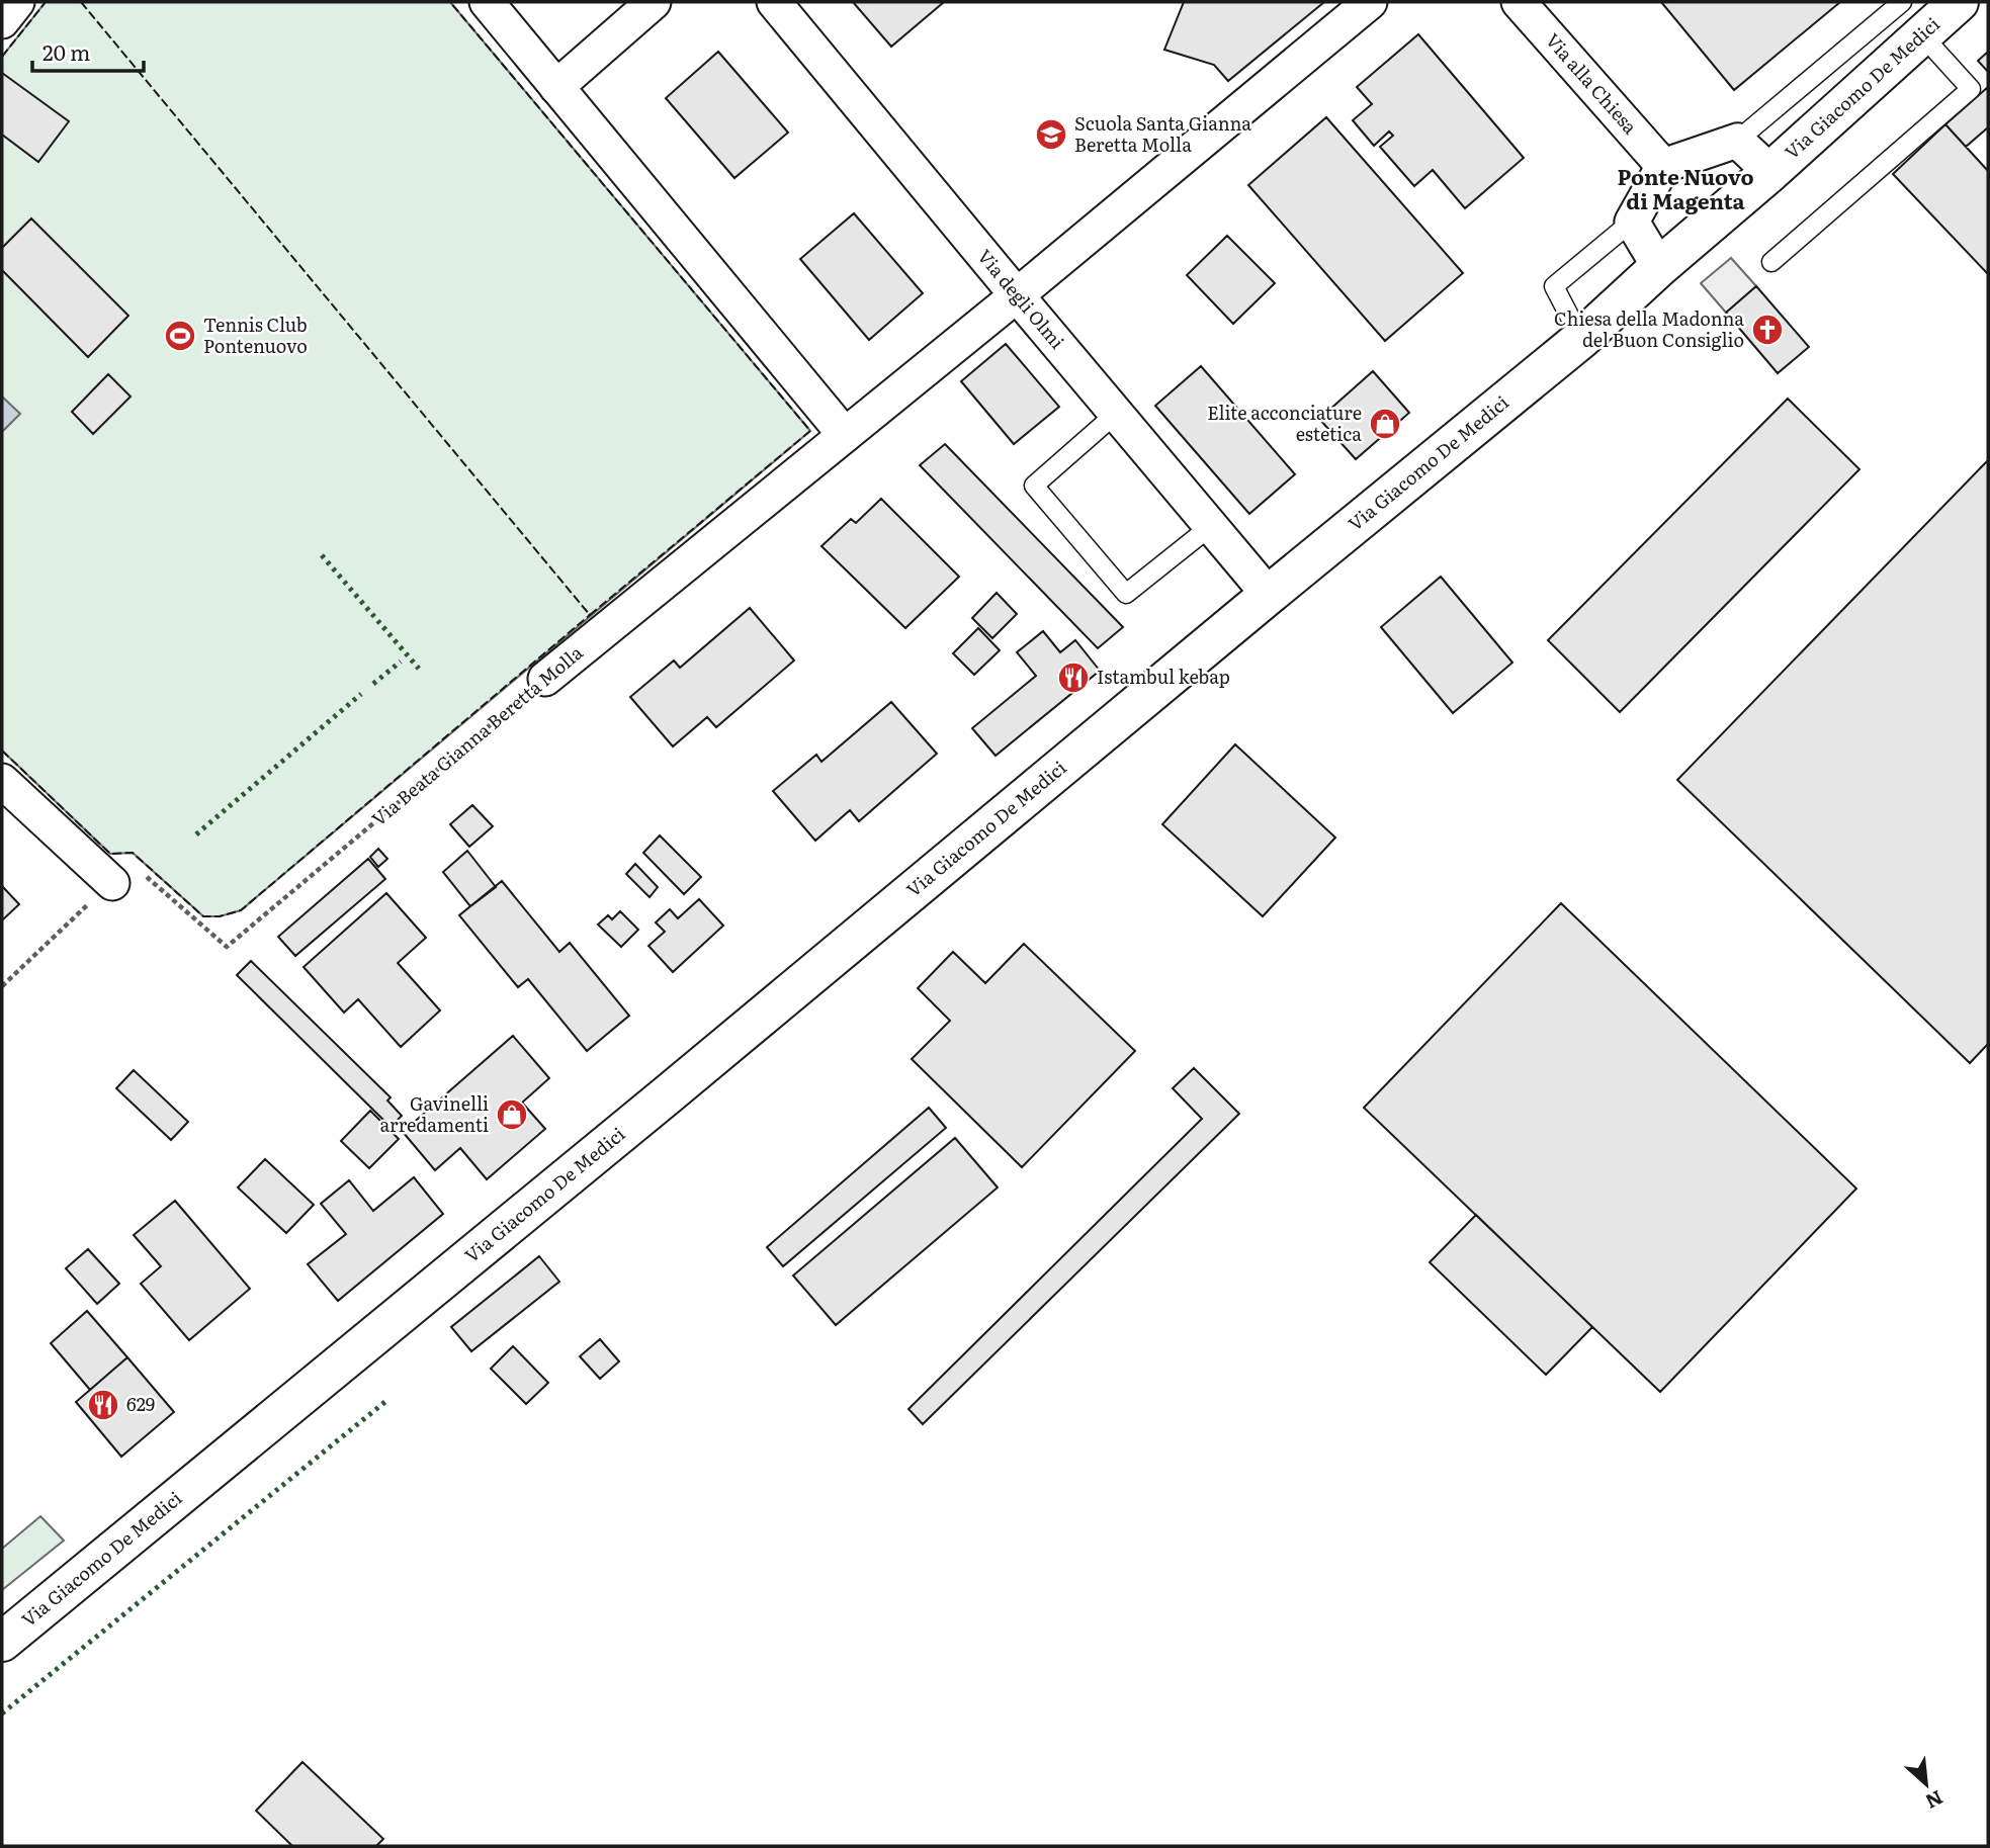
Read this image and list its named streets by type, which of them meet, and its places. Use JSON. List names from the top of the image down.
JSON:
{
  "streets": {
    "main road": ["Via Giacomo De Medici"],
    "street": ["Via alla Chiesa", "Via degli Olmi", "Via Beata Gianna Beretta Molla"]
  },
  "crossings": [
    ["Via Giacomo De Medici", "Via degli Olmi"],
    ["Via degli Olmi", "Via Beata Gianna Beretta Molla"]
  ],
  "districts": ["Ponte Nuovo di Magenta"],
  "places": {
    "school or university": ["Scuola Santa Gianna Beretta Molla"],
    "church": ["Chiesa della Madonna del Buon Consiglio"],
    "sports": ["Tennis Club Pontenuovo"],
    "shop": ["Elite acconciature estetica", "Gavinelli arredamenti"],
    "restaurant": ["Istambul kebap", "629"]
  },
  "scale_bar": "20 m",
  "north": "bottom right"
}
